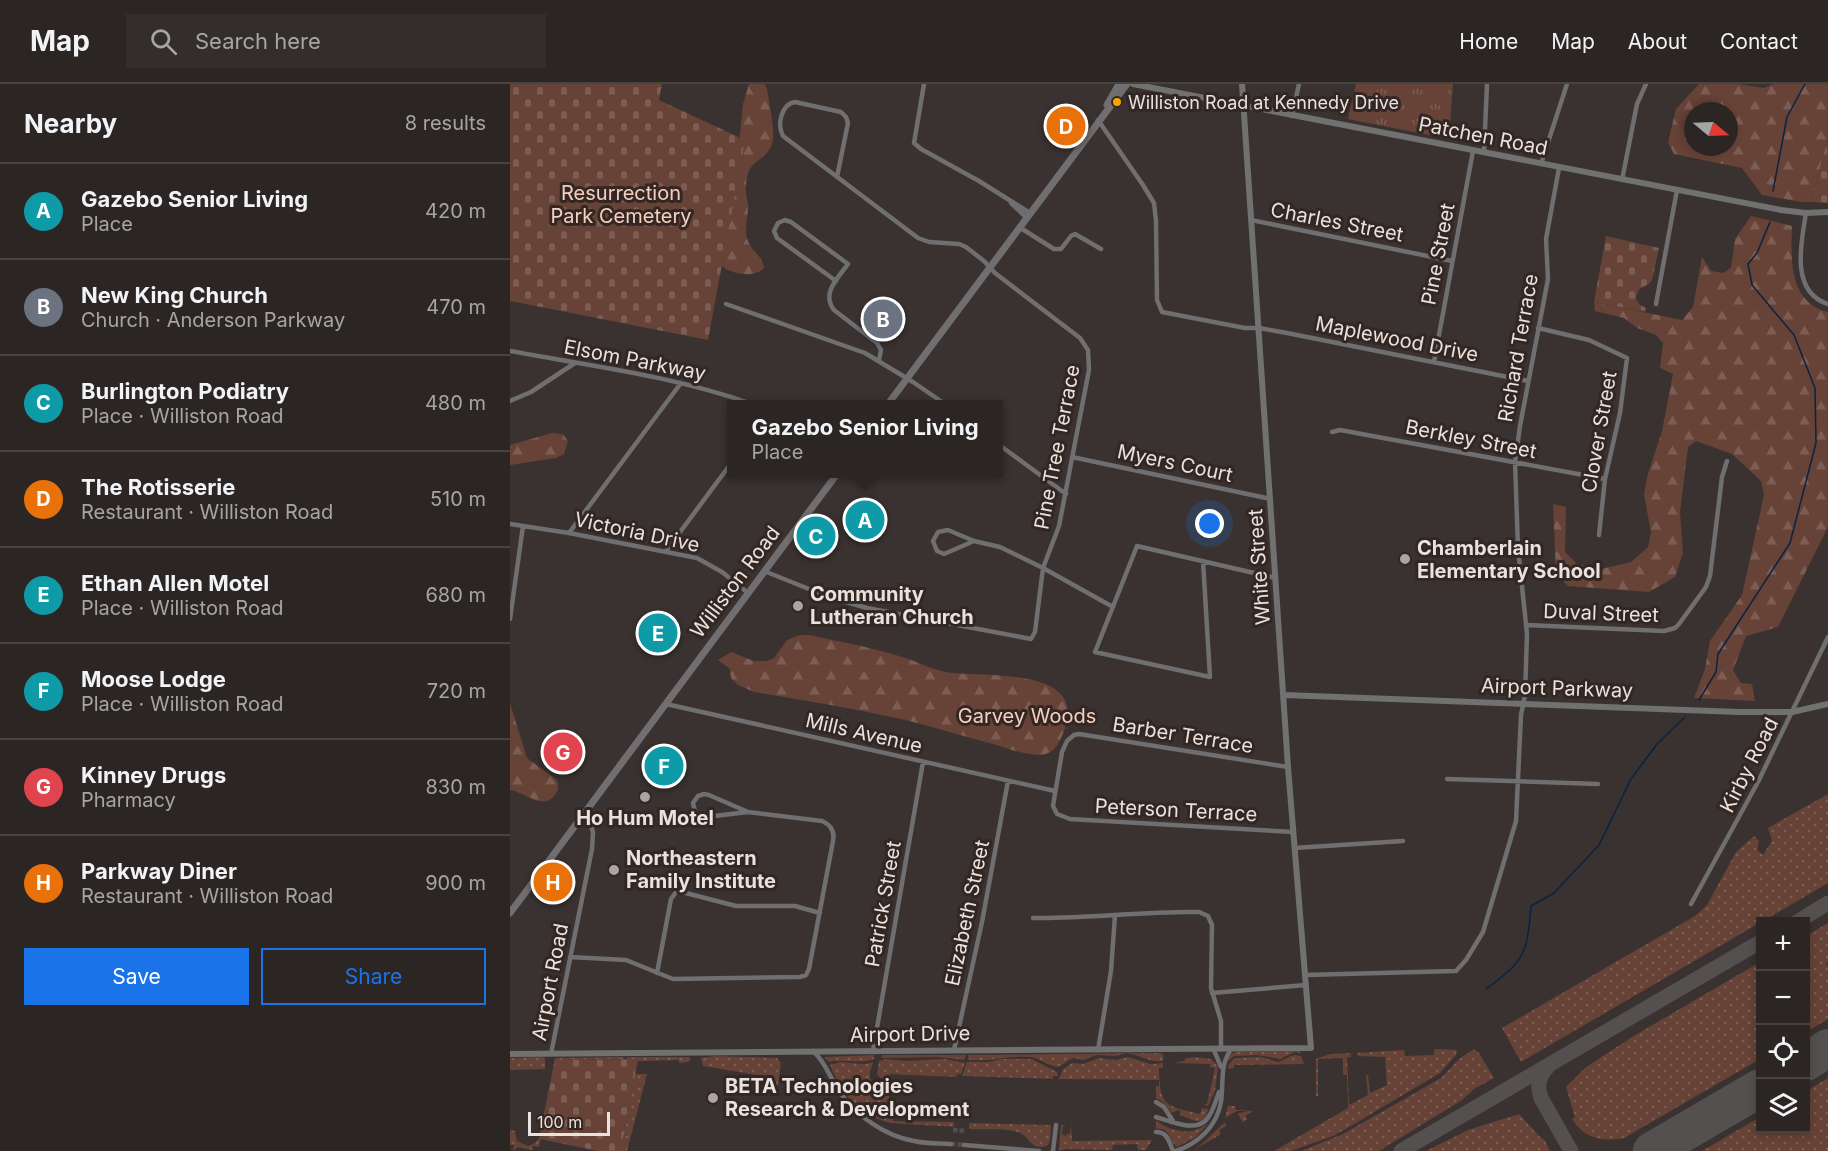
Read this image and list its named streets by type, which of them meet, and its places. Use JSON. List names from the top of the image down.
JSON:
{
  "streets": {
    "main road": [
      "Patchen Road",
      "White Street",
      "Williston Road",
      "Airport Parkway",
      "Airport Drive"
    ],
    "street": [
      "Charles Street",
      "Pine Street",
      "Maplewood Drive",
      "Richard Terrace",
      "Elsom Parkway",
      "Clover Street",
      "Berkley Street",
      "Pine Tree Terrace",
      "Myers Court",
      "Victoria Drive",
      "Duval Street",
      "Mills Avenue",
      "Barber Terrace",
      "Kirby Road",
      "Peterson Terrace",
      "Patrick Street",
      "Elizabeth Street",
      "Airport Road"
    ]
  },
  "crossings": [
    ["Patchen Road", "Pine Street"],
    ["Patchen Road", "Richard Terrace"],
    ["Patchen Road", "White Street"],
    ["Charles Street", "Pine Street"],
    ["Charles Street", "White Street"],
    ["Pine Street", "Maplewood Drive"],
    ["Maplewood Drive", "Richard Terrace"],
    ["Maplewood Drive", "White Street"],
    ["Richard Terrace", "Clover Street"],
    ["Richard Terrace", "Berkley Street"],
    ["Richard Terrace", "White Street"],
    ["Richard Terrace", "Duval Street"],
    ["Richard Terrace", "Airport Parkway"],
    ["Clover Street", "Berkley Street"],
    ["Pine Tree Terrace", "Myers Court"],
    ["Pine Tree Terrace", "Williston Road"],
    ["Myers Court", "White Street"],
    ["Victoria Drive", "Williston Road"],
    ["White Street", "Airport Parkway"],
    ["White Street", "Barber Terrace"],
    ["White Street", "Peterson Terrace"],
    ["White Street", "Airport Drive"],
    ["Williston Road", "Mills Avenue"],
    ["Williston Road", "Airport Road"],
    ["Airport Parkway", "Kirby Road"],
    ["Mills Avenue", "Barber Terrace"],
    ["Mills Avenue", "Peterson Terrace"],
    ["Mills Avenue", "Patrick Street"],
    ["Mills Avenue", "Elizabeth Street"],
    ["Barber Terrace", "Peterson Terrace"],
    ["Patrick Street", "Airport Drive"],
    ["Elizabeth Street", "Airport Drive"],
    ["Airport Road", "Airport Drive"]
  ],
  "parks": ["Resurrection Park Cemetery", "Garvey Woods"],
  "places": [
    "Williston Road at Kennedy Drive",
    "Chamberlain Elementary School",
    "Community Lutheran Church",
    "Ho Hum Motel",
    "Northeastern Family Institute",
    "BETA Technologies Research & Development"
  ],
  "scale_bar": "100 m",
  "north": "right",
  "page": {
    "header": "Map",
    "search": "Search here",
    "nav": [
      "Home",
      "Map",
      "About",
      "Contact"
    ],
    "heading": ["Nearby", "8 results"],
    "pins": [
      "D",
      "B",
      "A",
      "C",
      "E",
      "G",
      "F",
      "H"
    ],
    "list": [
      {
        "mark": "A",
        "name": "Gazebo Senior Living",
        "note": "Place",
        "value": "420 m"
      },
      {
        "mark": "B",
        "name": "New King Church",
        "note": "Church · Anderson Parkway",
        "value": "470 m"
      },
      {
        "mark": "C",
        "name": "Burlington Podiatry",
        "note": "Place · Williston Road",
        "value": "480 m"
      },
      {
        "mark": "D",
        "name": "The Rotisserie",
        "note": "Restaurant · Williston Road",
        "value": "510 m"
      },
      {
        "mark": "E",
        "name": "Ethan Allen Motel",
        "note": "Place · Williston Road",
        "value": "680 m"
      },
      {
        "mark": "F",
        "name": "Moose Lodge",
        "note": "Place · Williston Road",
        "value": "720 m"
      },
      {
        "mark": "G",
        "name": "Kinney Drugs",
        "note": "Pharmacy",
        "value": "830 m"
      },
      {
        "mark": "H",
        "name": "Parkway Diner",
        "note": "Restaurant · Williston Road",
        "value": "900 m"
      }
    ],
    "popup": ["Gazebo Senior Living", "Place"],
    "map_buttons": ["+", "−"],
    "buttons": ["Save", "Share"],
    "scale": "100 m"
  }
}
